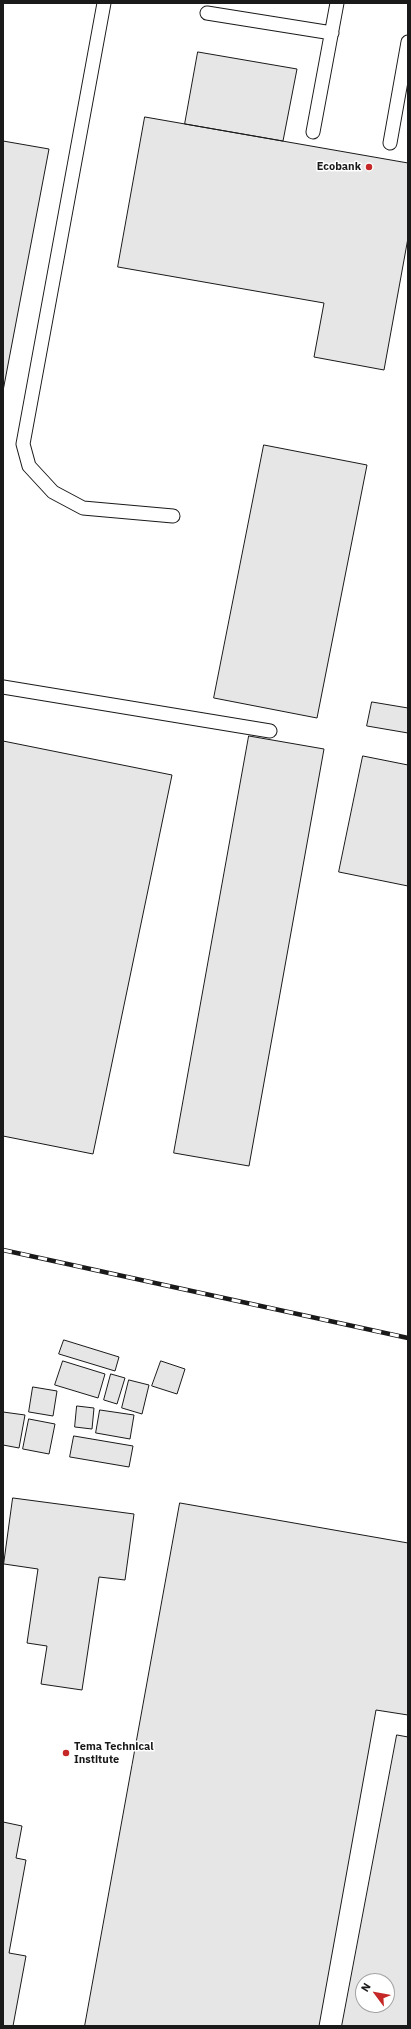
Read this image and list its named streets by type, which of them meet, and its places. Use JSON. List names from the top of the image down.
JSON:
{
  "places": ["Ecobank", "Tema Technical Institute"],
  "north": "top left"
}
